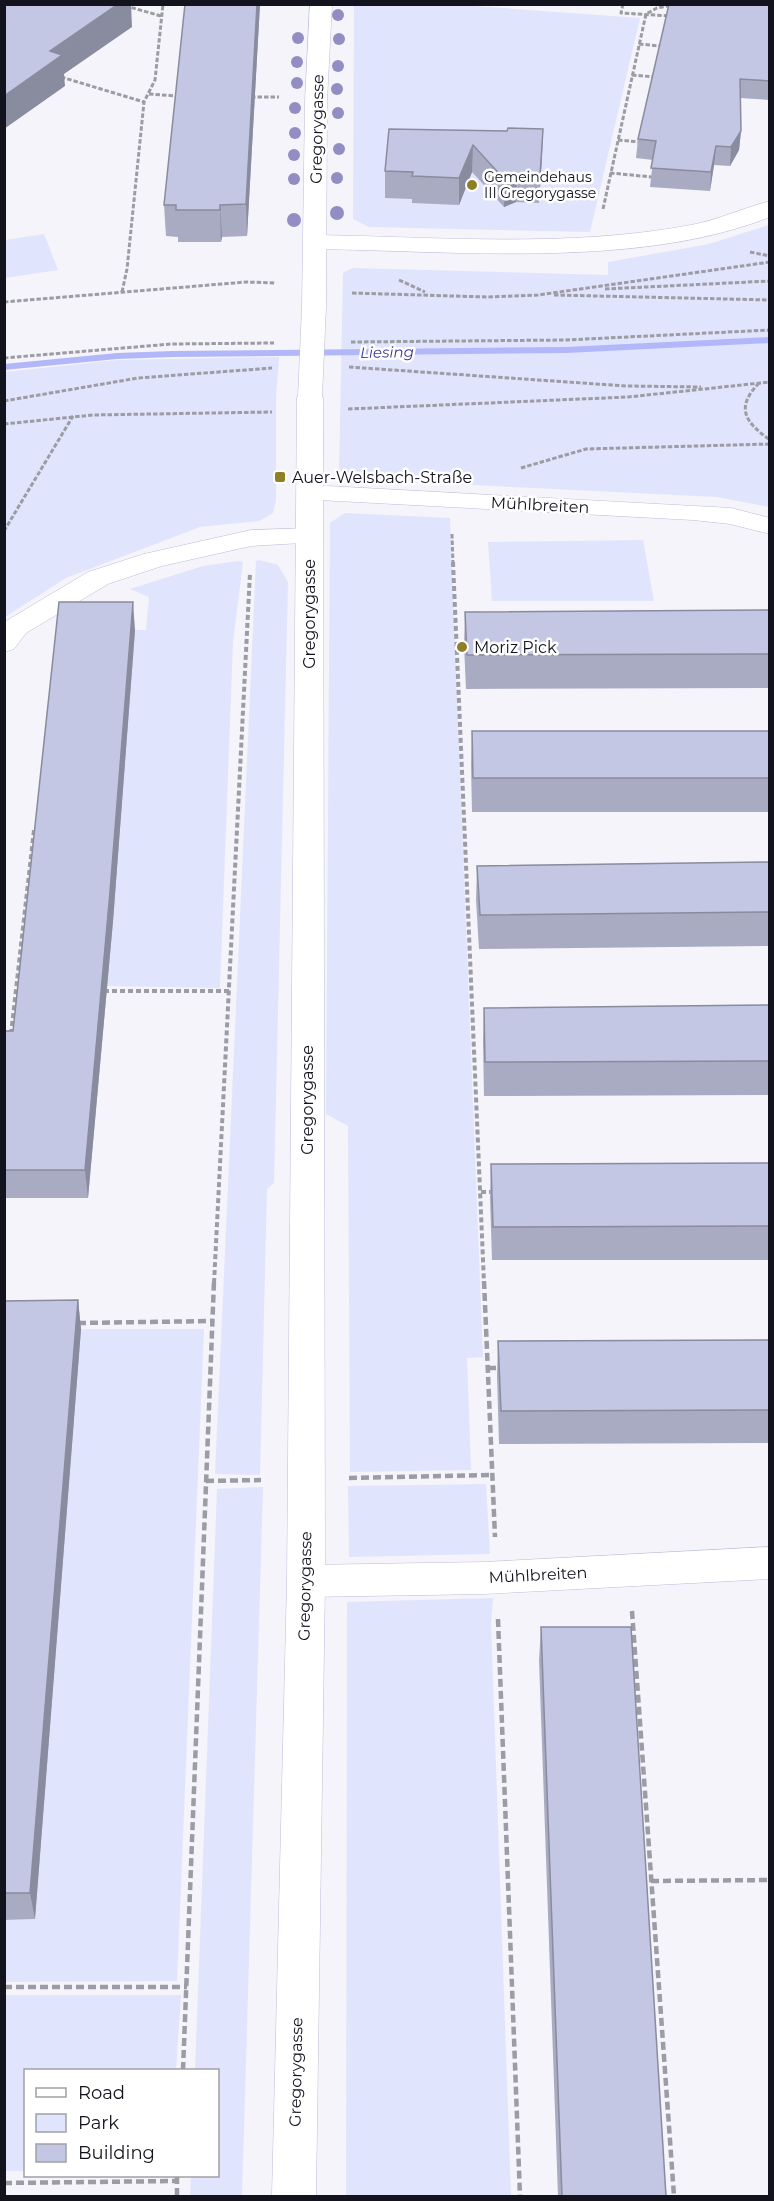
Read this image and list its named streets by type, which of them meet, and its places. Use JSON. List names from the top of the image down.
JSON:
{
  "streets": {
    "street": ["Gregorygasse", "Mühlbreiten"]
  },
  "crossings": [
    ["Gregorygasse", "Mühlbreiten"]
  ],
  "water": ["Liesing"],
  "places": {
    "other": ["Gemeindehaus III Gregorygasse", "Moriz Pick"],
    "transit": ["Auer-Welsbach-Straße"]
  },
  "legend": ["Road", "Park", "Building"]
}
